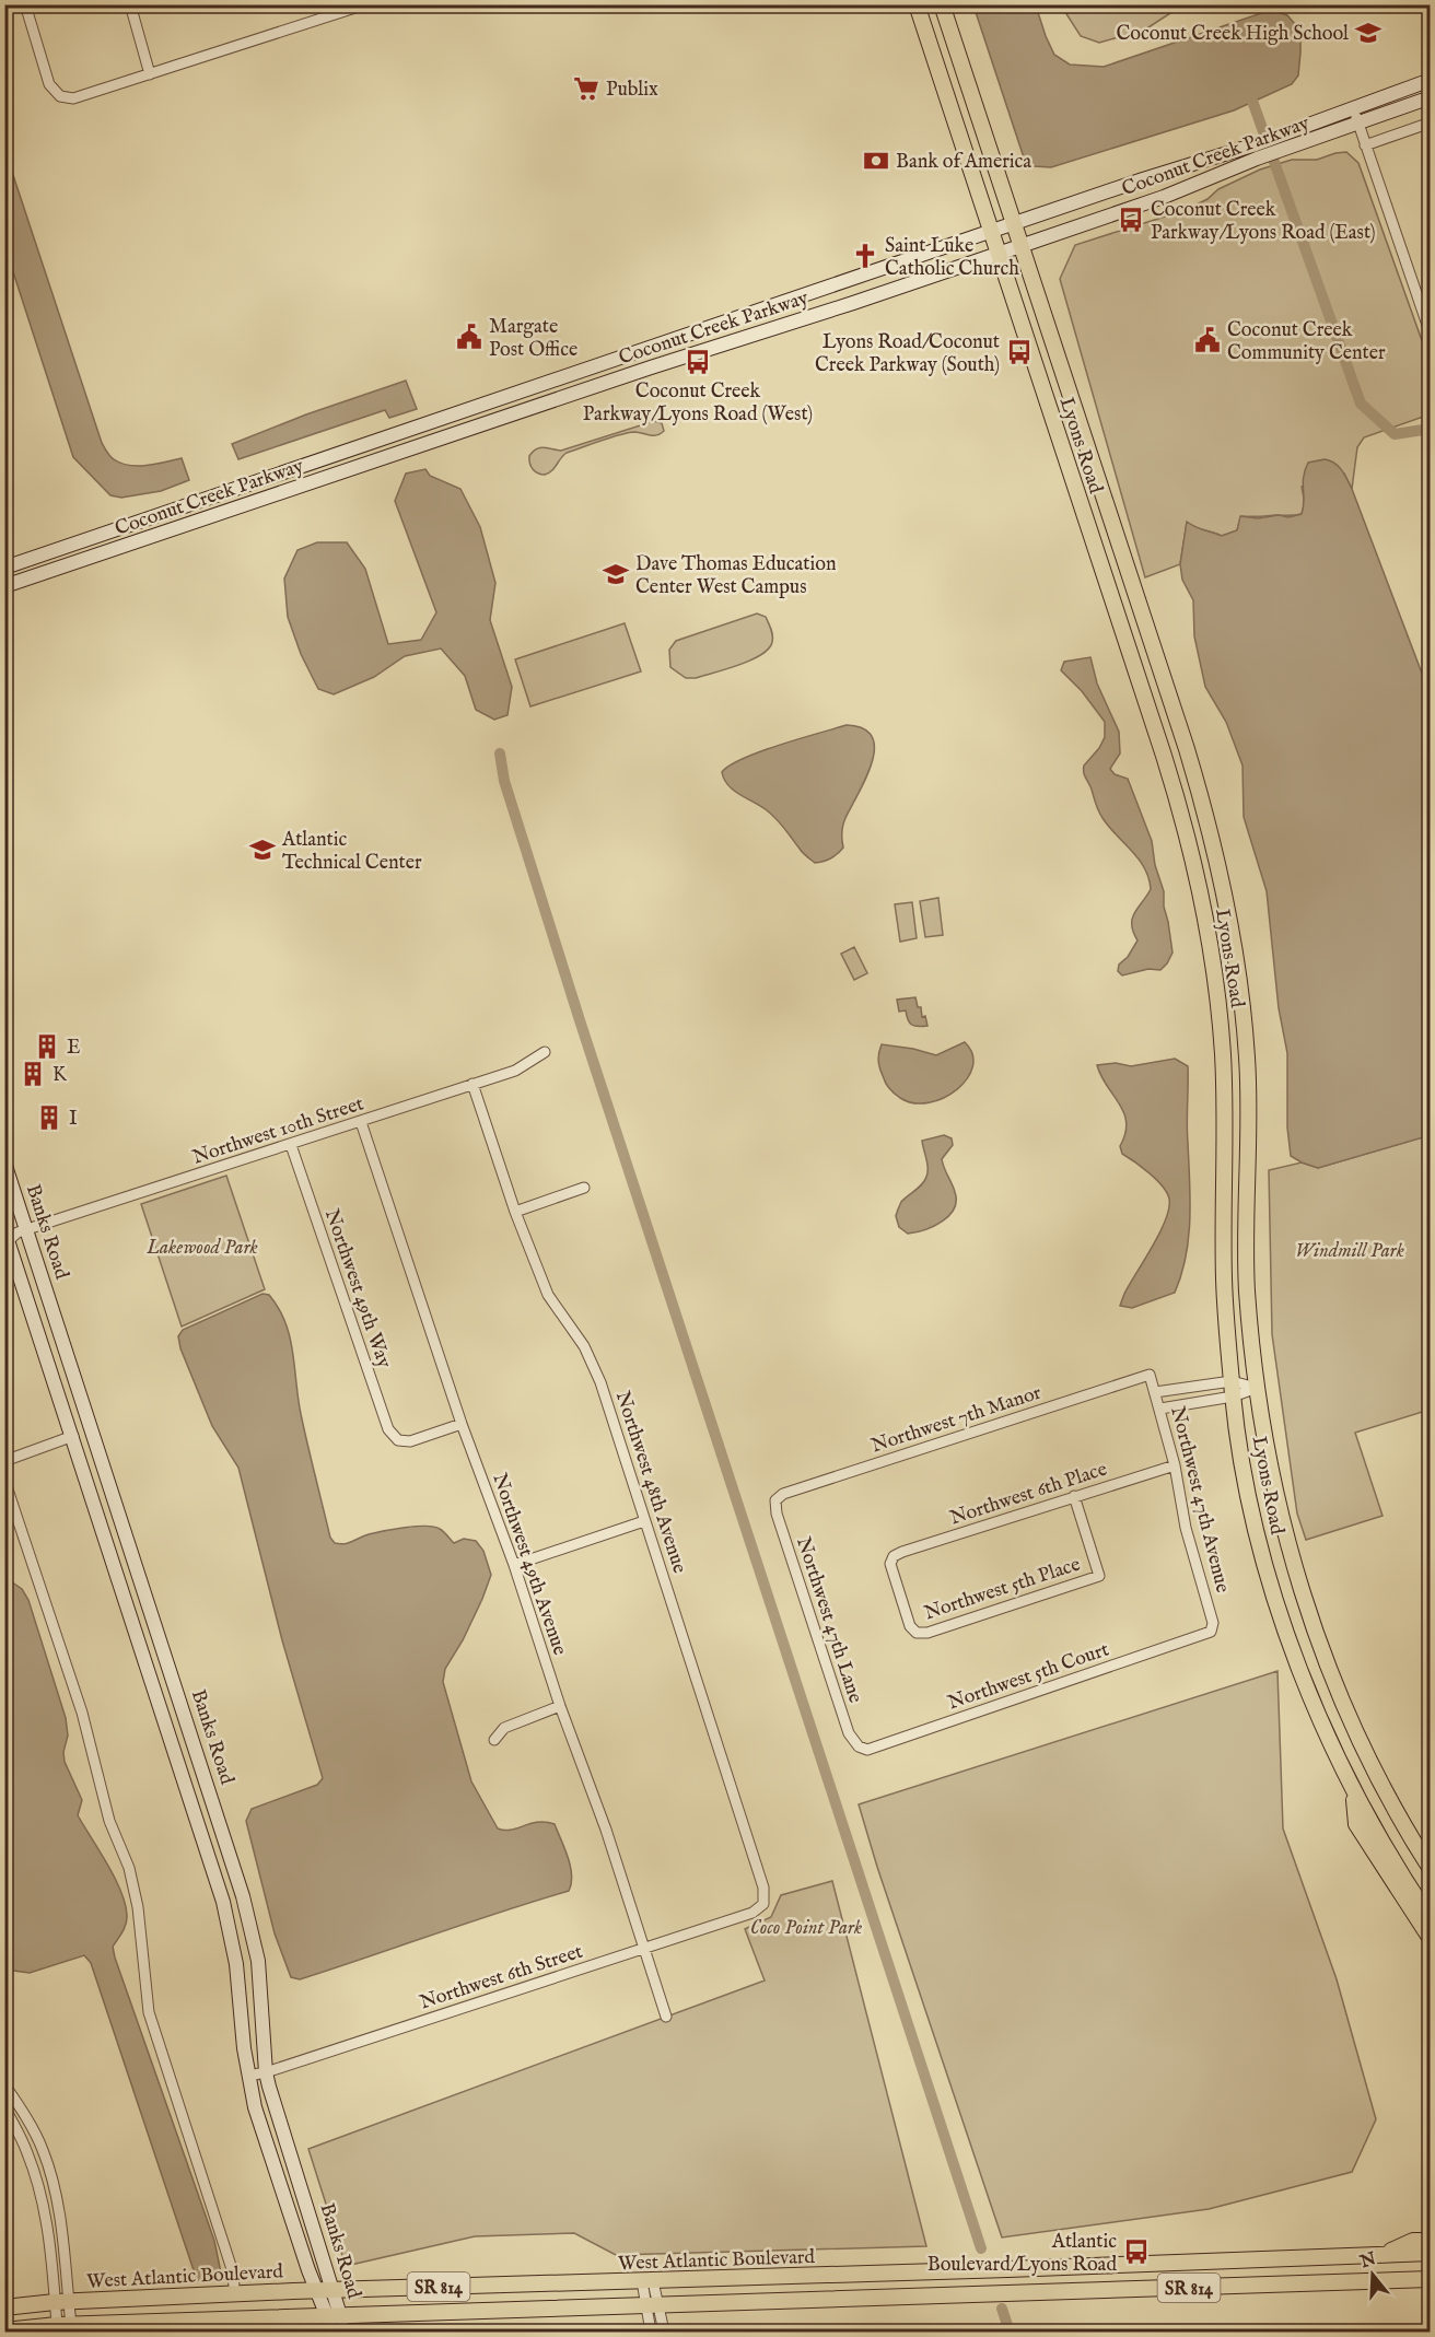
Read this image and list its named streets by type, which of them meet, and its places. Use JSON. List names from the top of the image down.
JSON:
{
  "streets": {
    "main road": [
      "Coconut Creek Parkway",
      "Lyons Road",
      "Banks Road",
      "West Atlantic Boulevard",
      "SR 814"
    ],
    "street": [
      "Northwest 10th Street",
      "Northwest 49th Way",
      "Northwest 7th Manor",
      "Northwest 48th Avenue",
      "Northwest 6th Place",
      "Northwest 47th Avenue",
      "Northwest 49th Avenue",
      "Northwest 5th Place",
      "Northwest 47th Lane",
      "Northwest 5th Court",
      "Northwest 6th Street"
    ]
  },
  "crossings": [
    ["Coconut Creek Parkway", "Lyons Road"],
    ["Northwest 10th Street", "Banks Road"],
    ["Northwest 10th Street", "Northwest 49th Way"],
    ["Northwest 10th Street", "Northwest 48th Avenue"],
    ["Northwest 10th Street", "Northwest 49th Avenue"],
    ["Banks Road", "Northwest 6th Street"],
    ["Banks Road", "West Atlantic Boulevard"],
    ["Banks Road", "SR 814"],
    ["Northwest 49th Way", "Northwest 49th Avenue"],
    ["Northwest 7th Manor", "Northwest 47th Avenue"],
    ["Northwest 7th Manor", "Northwest 47th Lane"],
    ["Northwest 48th Avenue", "Northwest 6th Street"],
    ["Northwest 6th Place", "Northwest 47th Avenue"],
    ["Northwest 6th Place", "Northwest 5th Place"],
    ["Northwest 47th Avenue", "Northwest 5th Court"],
    ["Northwest 49th Avenue", "Northwest 6th Street"],
    ["Northwest 47th Lane", "Northwest 5th Court"]
  ],
  "parks": ["Lakewood Park", "Windmill Park", "Coco Point Park"],
  "places": {
    "school or university": ["Coconut Creek High School", "Dave Thomas Education Center West Campus", "Atlantic Technical Center"],
    "supermarket": ["Publix"],
    "bank": ["Bank of America"],
    "bus stop": [
      "Coconut Creek Parkway/Lyons Road (East)",
      "Lyons Road/Coconut Creek Parkway (South)",
      "Coconut Creek Parkway/Lyons Road (West)",
      "Atlantic Boulevard/Lyons Road"
    ],
    "church": ["Saint Luke Catholic Church"],
    "public building": ["Margate Post Office", "Coconut Creek Community Center"],
    "building": ["E", "K", "I"]
  },
  "north": "top"
}
